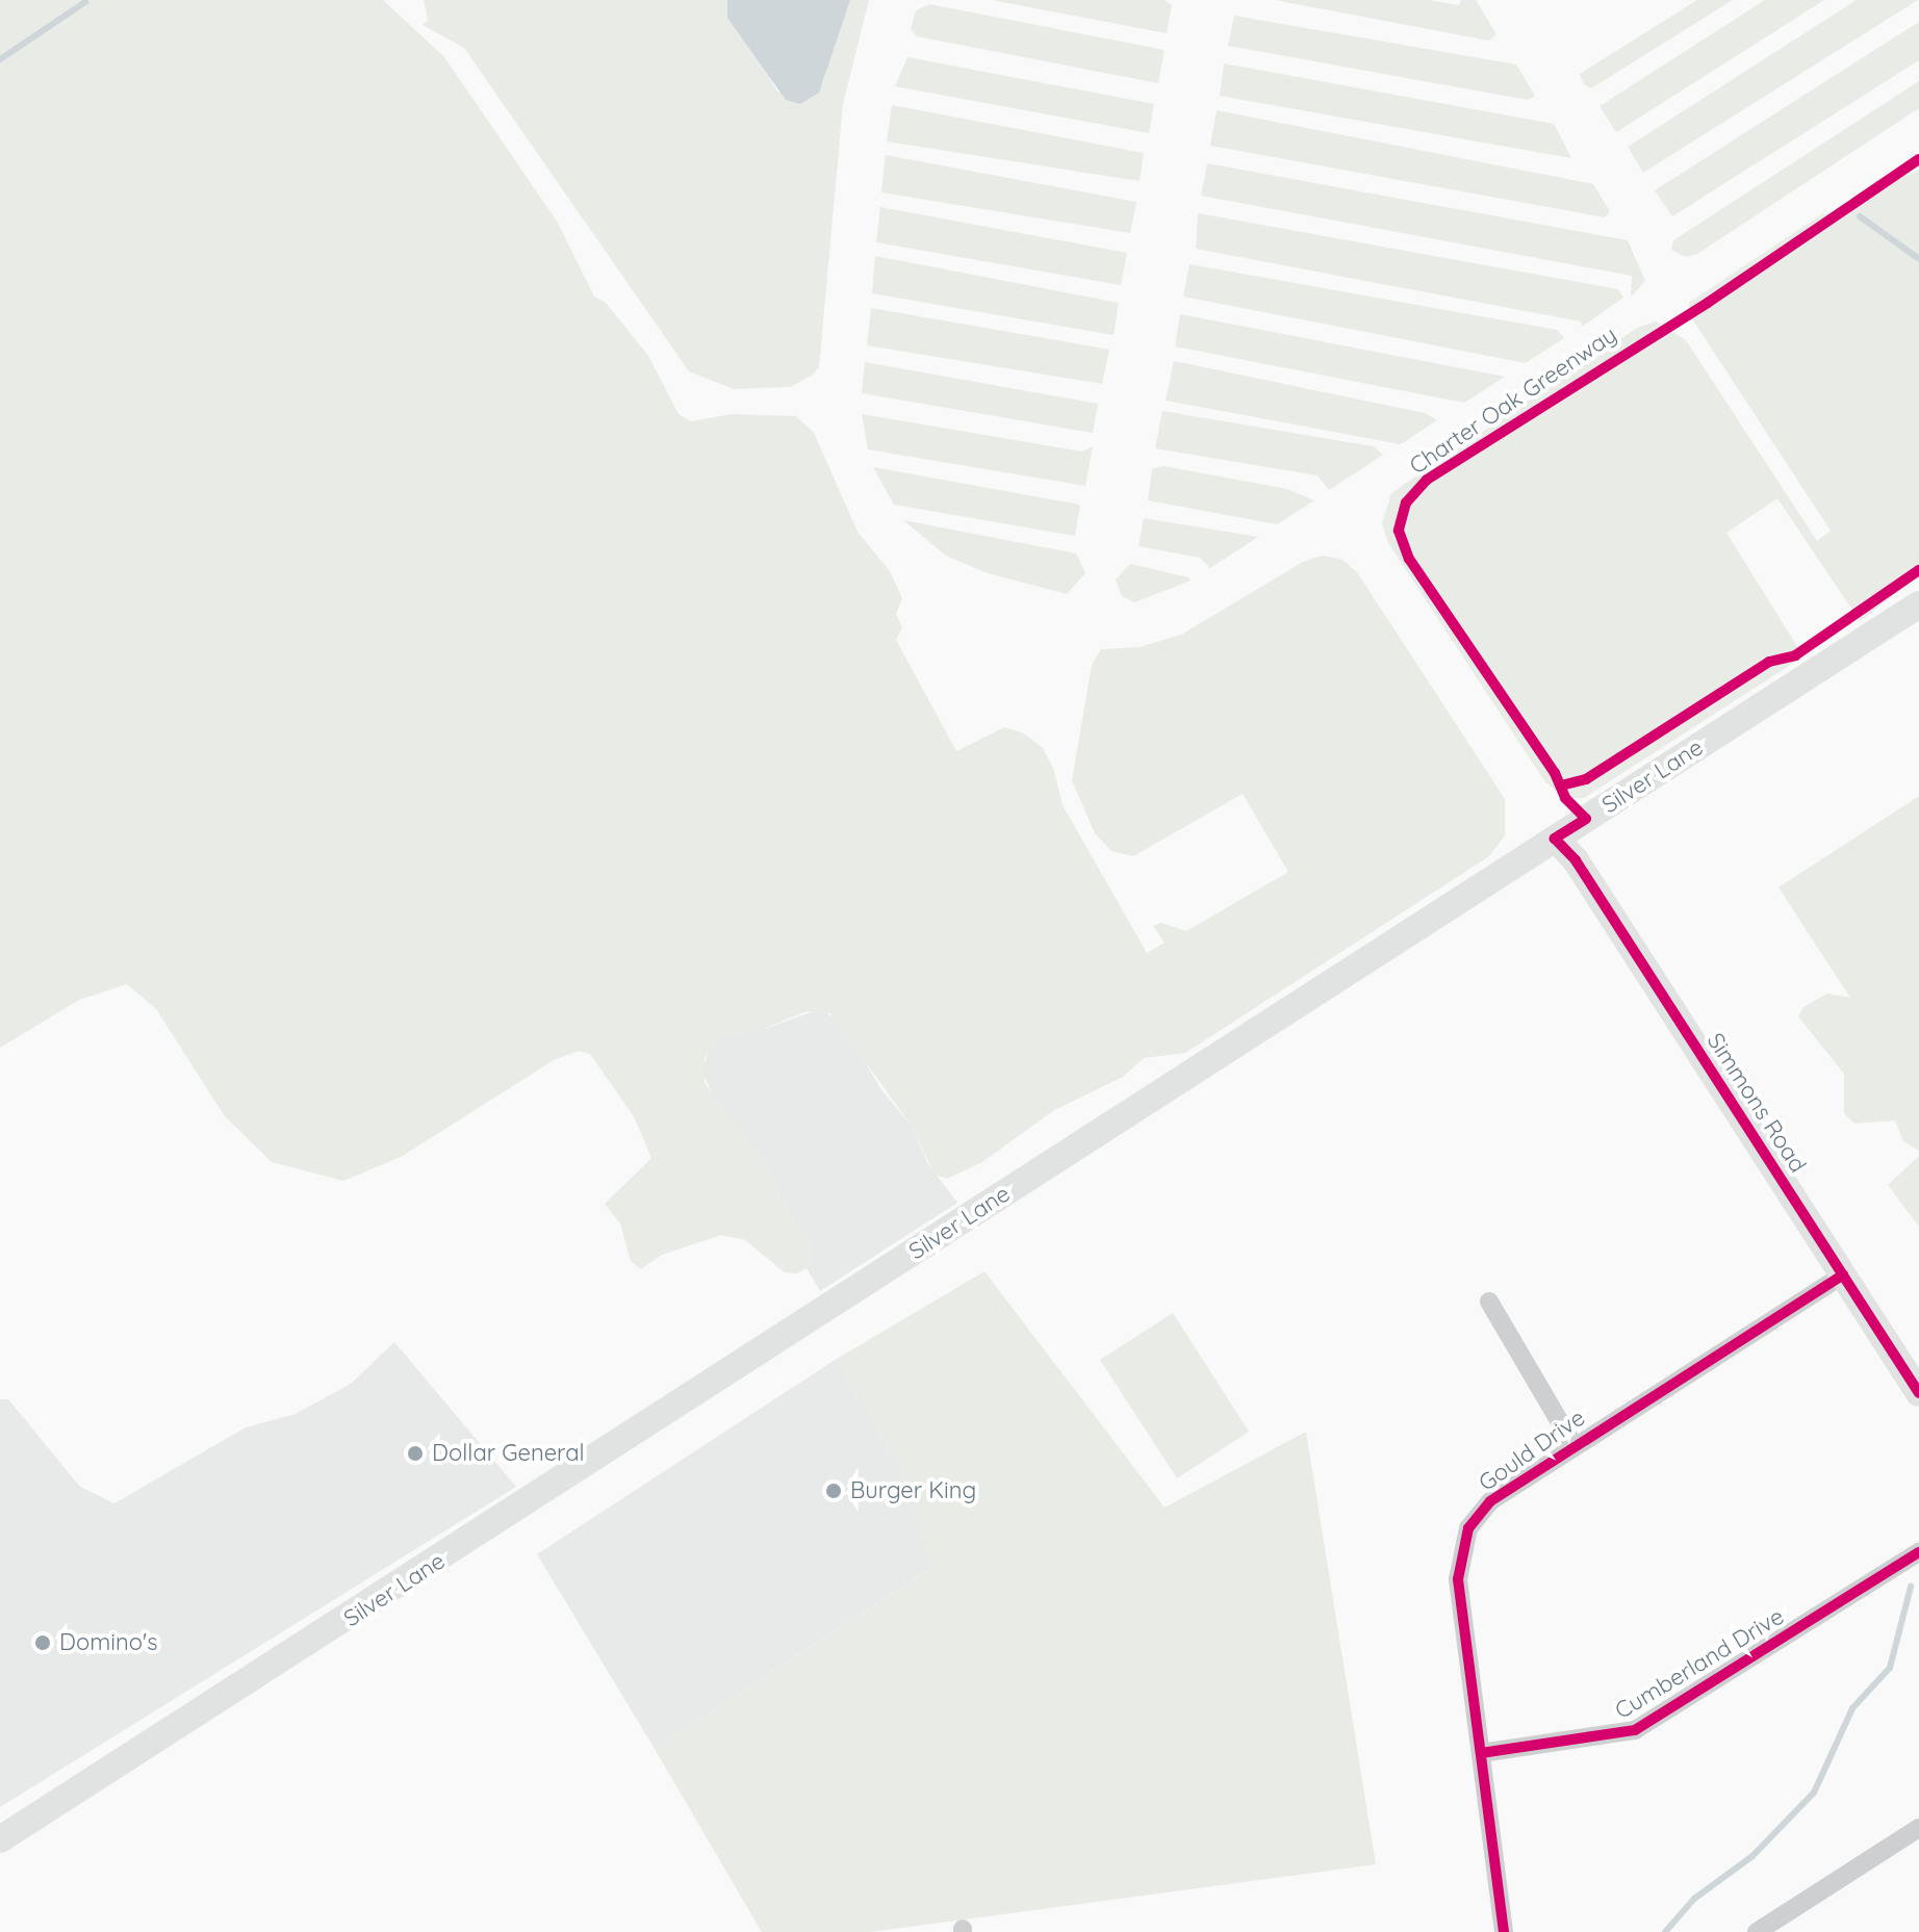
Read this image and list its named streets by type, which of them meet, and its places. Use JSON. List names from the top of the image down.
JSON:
{
  "streets": {
    "main road": ["Silver Lane", "Simmons Road"],
    "street": ["Gould Drive", "Cumberland Drive"],
    "cycle path": ["Charter Oak Greenway"]
  },
  "crossings": [
    ["Silver Lane", "Simmons Road"],
    ["Simmons Road", "Gould Drive"],
    ["Gould Drive", "Cumberland Drive"]
  ],
  "places": ["Dollar General", "Burger King", "Domino's"]
}
